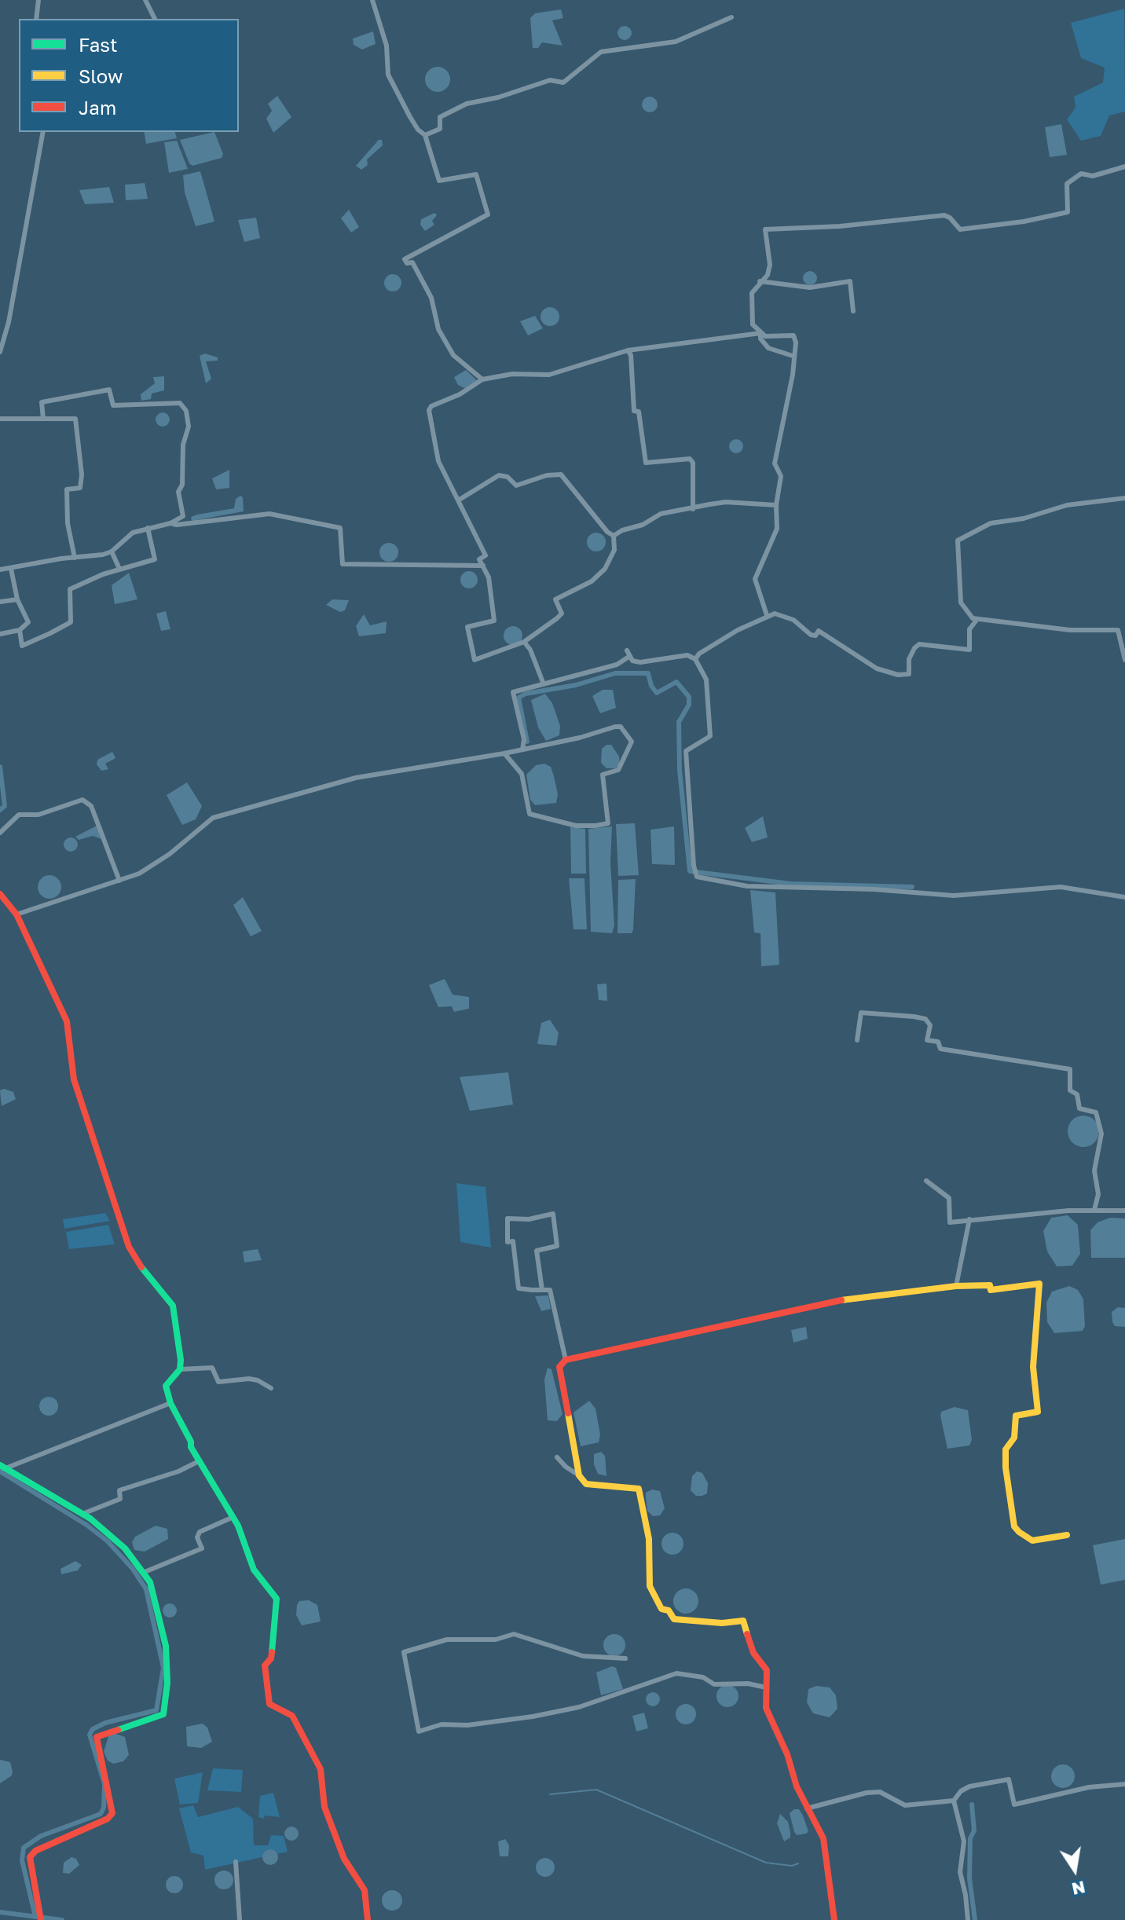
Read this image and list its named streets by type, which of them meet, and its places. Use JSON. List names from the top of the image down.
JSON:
{
  "legend": ["Fast", "Slow", "Jam"],
  "north": "bottom"
}
